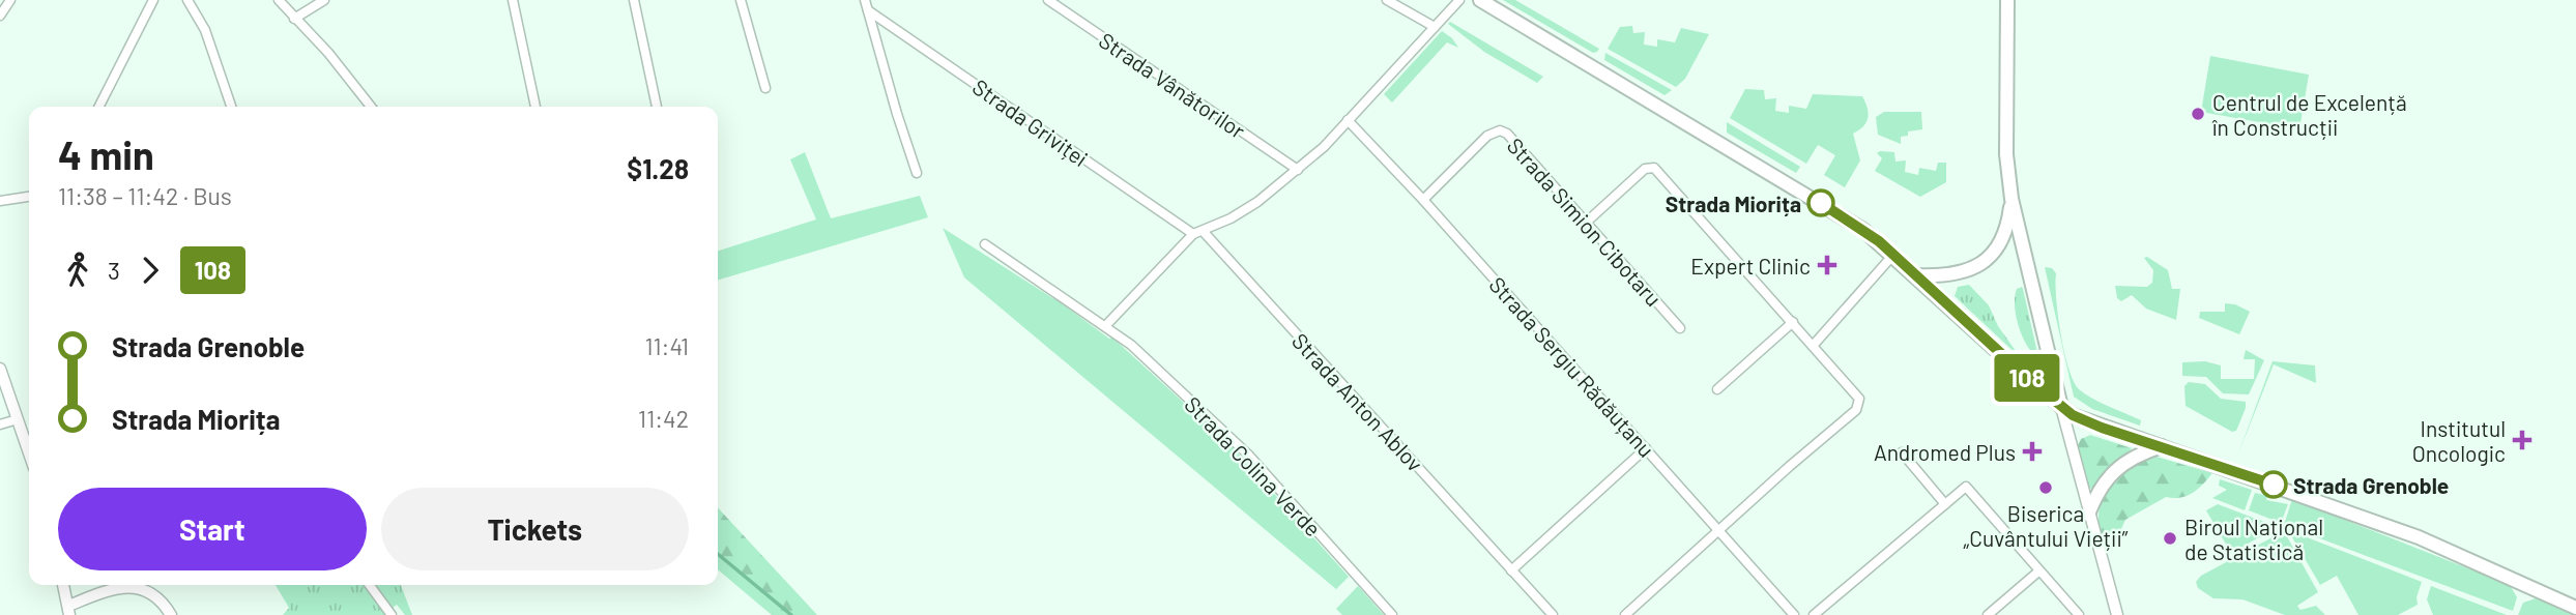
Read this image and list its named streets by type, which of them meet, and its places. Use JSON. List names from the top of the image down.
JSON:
{
  "streets": {
    "street": [
      "Strada Vânătorilor",
      "Strada Griviței",
      "Strada Simion Cibotaru",
      "Strada Sergiu Rădăuțanu",
      "Strada Anton Ablov",
      "Strada Colina Verde"
    ]
  },
  "crossings": [
    ["Strada Simion Cibotaru", "Strada Sergiu Rădăuțanu"]
  ],
  "places": {
    "other": [
      "Centrul de Excelență în Construcții",
      "Strada Miorița",
      "Strada Grenoble",
      "Biserica „Cuvântului Vieții”",
      "Biroul Național de Statistică"
    ],
    "health": ["Expert Clinic", "Institutul Oncologic", "Andromed Plus"]
  },
  "lines": ["bus line 108"],
  "page": {
    "on_map": "108",
    "heading": ["4 min", "11:38 – 11:42 · Bus", "$1.28"],
    "legs": ["3", "108"],
    "list": [
      {
        "name": "Strada Grenoble",
        "value": "11:41"
      },
      {
        "name": "Strada Miorița",
        "value": "11:42"
      }
    ],
    "buttons": ["Start", "Tickets"]
  }
}
